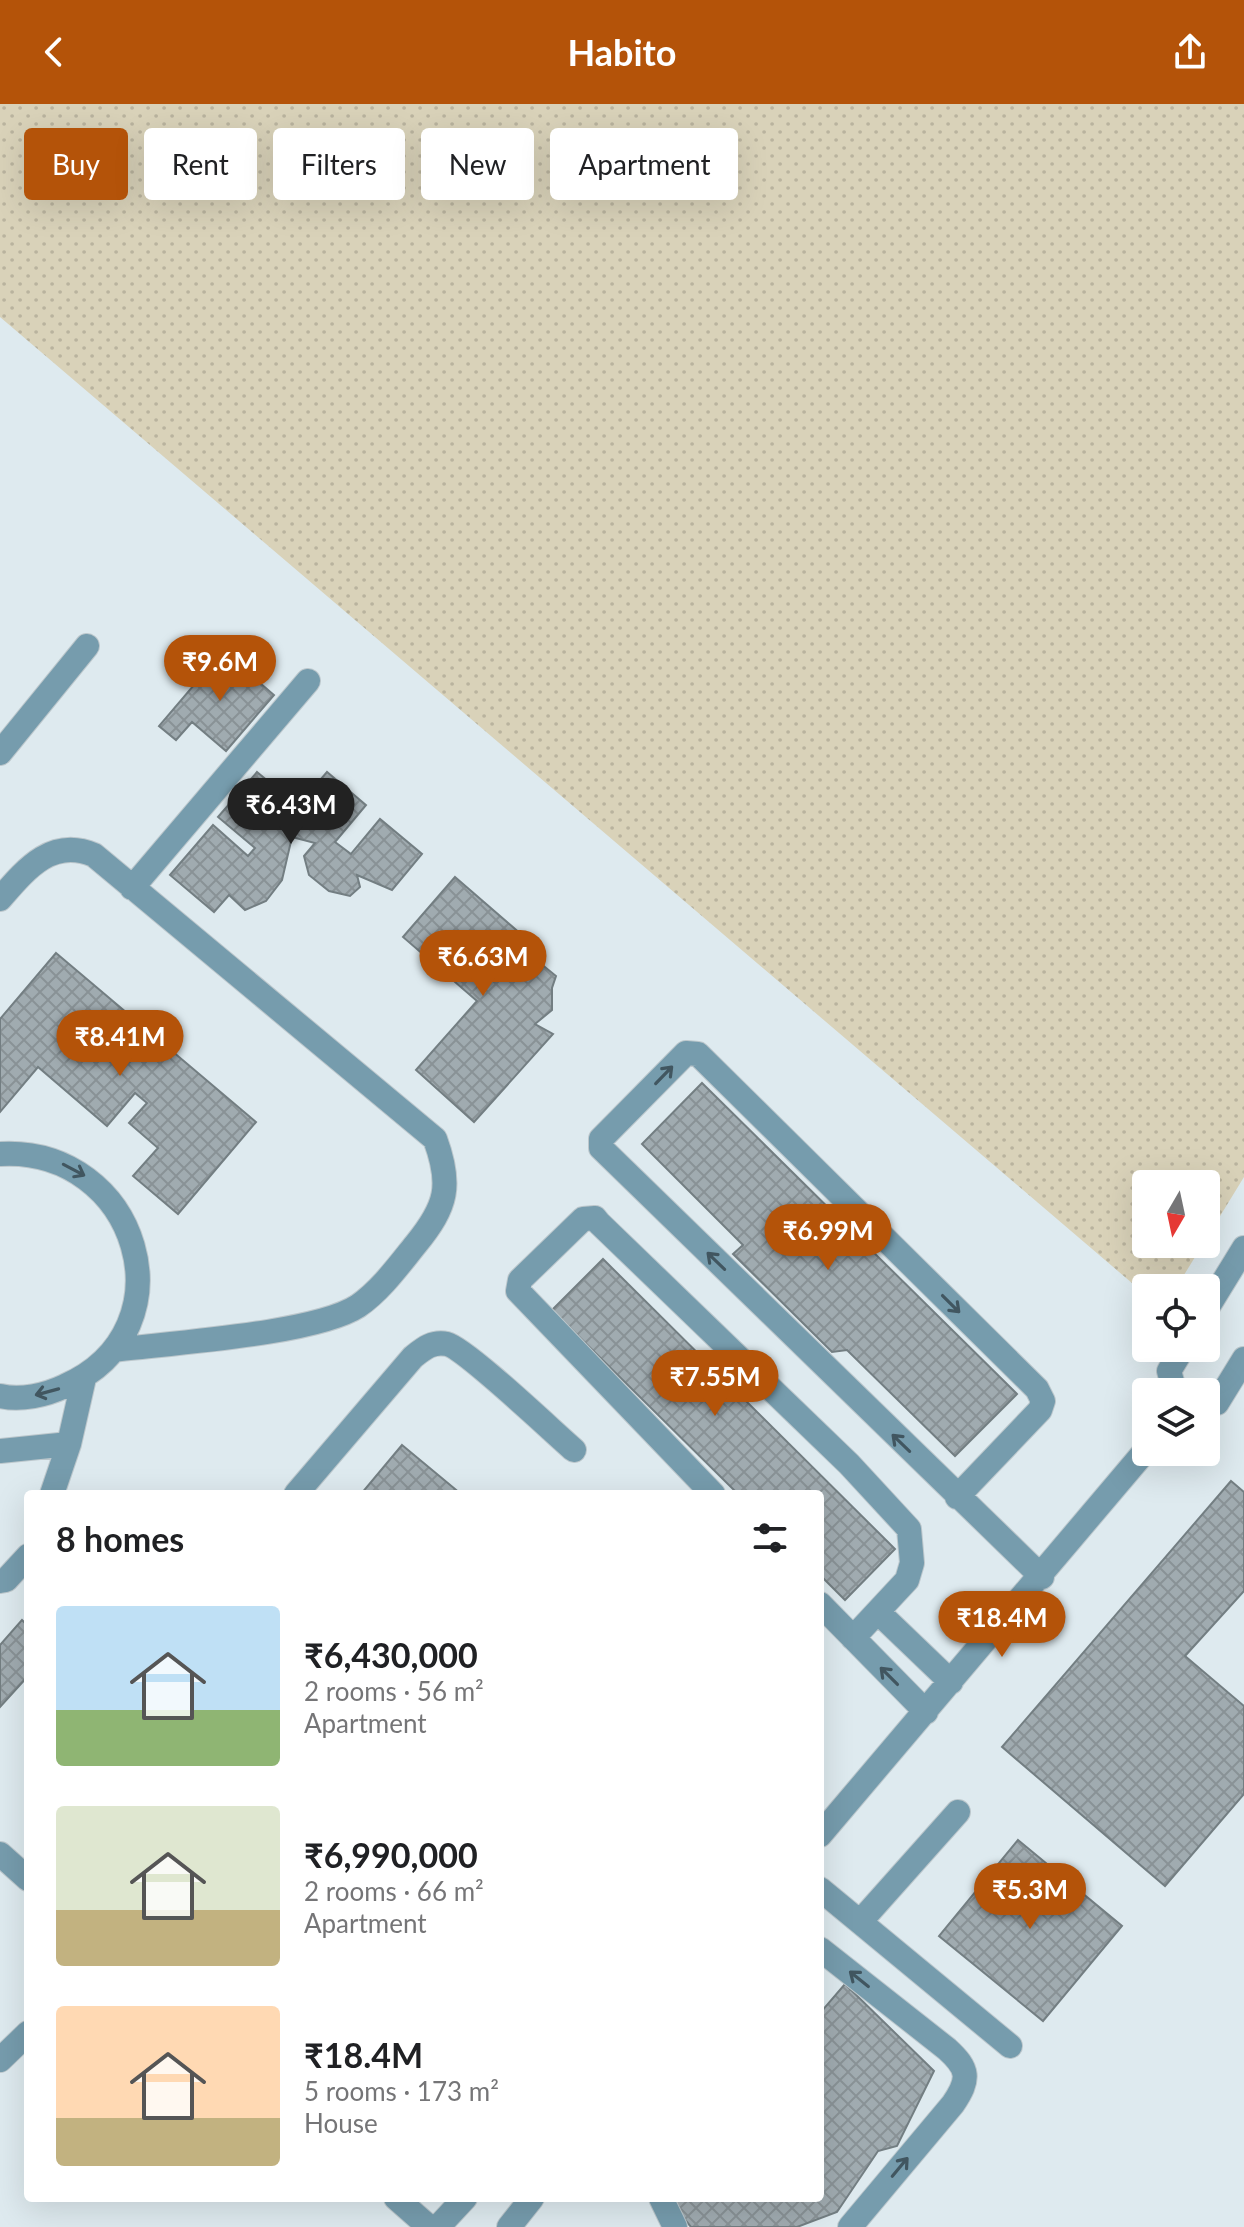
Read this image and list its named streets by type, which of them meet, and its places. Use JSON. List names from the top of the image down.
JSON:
{
  "north": "bottom",
  "page": {
    "header": "Habito",
    "chip": [
      "Buy",
      "Rent",
      "Filters",
      "New",
      "Apartment"
    ],
    "price": [
      "₹9.6M",
      "₹6.43M",
      "₹6.63M",
      "₹8.41M",
      "₹6.99M",
      "₹7.55M",
      "₹18.4M",
      "₹5.3M"
    ],
    "heading": "8 homes",
    "list": [
      {
        "name": "₹6,430,000",
        "note": "2 rooms · 56 m² · Apartment"
      },
      {
        "name": "₹6,990,000",
        "note": "2 rooms · 66 m² · Apartment"
      },
      {
        "name": "₹18.4M",
        "note": "5 rooms · 173 m² · House"
      }
    ]
  }
}
